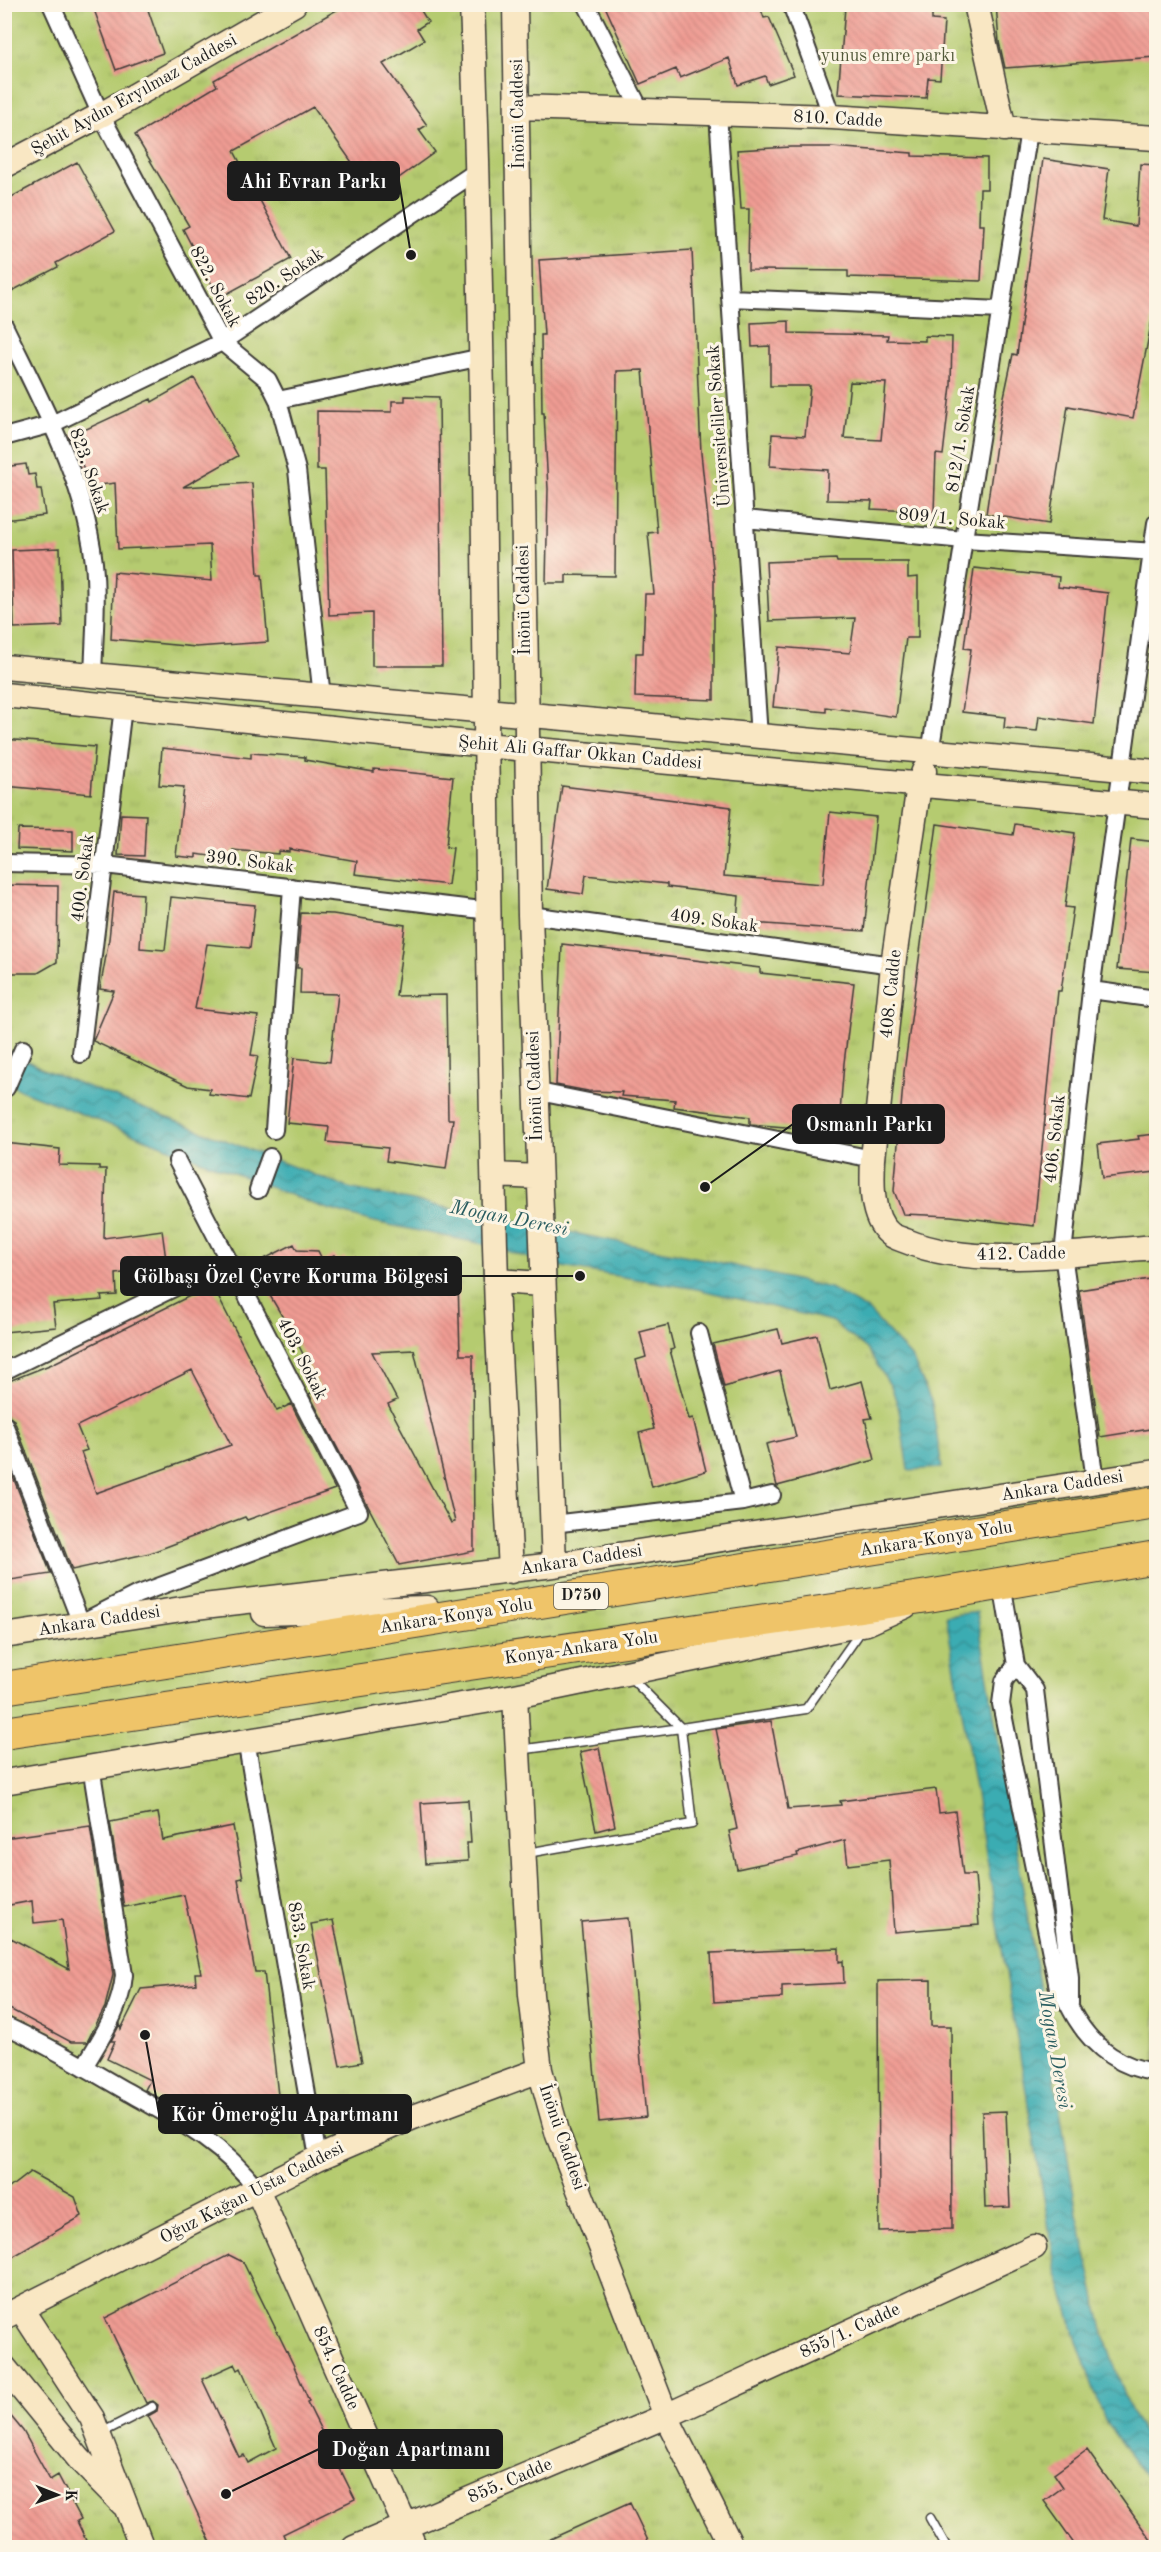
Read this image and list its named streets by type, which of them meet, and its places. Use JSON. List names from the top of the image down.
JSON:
{
  "streets": {
    "highway": ["Ankara-Konya Yolu", "D750", "Konya-Ankara Yolu"],
    "street": [
      "Şehit Aydın Eryılmaz Caddesi",
      "İnönü Caddesi",
      "810. Cadde",
      "820. Sokak",
      "822. Sokak",
      "Üniversiteliler Sokak",
      "812/1. Sokak",
      "823. Sokak",
      "809/1. Sokak",
      "Şehit Ali Gaffar Okkan Caddesi",
      "390. Sokak",
      "400. Sokak",
      "409. Sokak",
      "408. Cadde",
      "406. Sokak",
      "412. Cadde",
      "403. Sokak",
      "Ankara Caddesi",
      "853. Sokak",
      "Oğuz Kağan Usta Caddesi",
      "855/1. Cadde",
      "854. Cadde",
      "855. Cadde"
    ]
  },
  "crossings": [
    ["Şehit Aydın Eryılmaz Caddesi", "822. Sokak"],
    ["İnönü Caddesi", "810. Cadde"],
    ["İnönü Caddesi", "Şehit Ali Gaffar Okkan Caddesi"],
    ["İnönü Caddesi", "409. Sokak"],
    ["İnönü Caddesi", "Ankara Caddesi"],
    ["İnönü Caddesi", "Oğuz Kağan Usta Caddesi"],
    ["İnönü Caddesi", "855/1. Cadde"],
    ["İnönü Caddesi", "855. Cadde"],
    ["810. Cadde", "Üniversiteliler Sokak"],
    ["810. Cadde", "812/1. Sokak"],
    ["820. Sokak", "822. Sokak"],
    ["820. Sokak", "823. Sokak"],
    ["822. Sokak", "Şehit Ali Gaffar Okkan Caddesi"],
    ["Üniversiteliler Sokak", "809/1. Sokak"],
    ["Üniversiteliler Sokak", "Şehit Ali Gaffar Okkan Caddesi"],
    ["812/1. Sokak", "809/1. Sokak"],
    ["812/1. Sokak", "Şehit Ali Gaffar Okkan Caddesi"],
    ["812/1. Sokak", "408. Cadde"],
    ["823. Sokak", "Şehit Ali Gaffar Okkan Caddesi"],
    ["809/1. Sokak", "406. Sokak"],
    ["Şehit Ali Gaffar Okkan Caddesi", "400. Sokak"],
    ["Şehit Ali Gaffar Okkan Caddesi", "408. Cadde"],
    ["Şehit Ali Gaffar Okkan Caddesi", "406. Sokak"],
    ["390. Sokak", "400. Sokak"],
    ["409. Sokak", "408. Cadde"],
    ["408. Cadde", "412. Cadde"],
    ["406. Sokak", "412. Cadde"],
    ["406. Sokak", "Ankara Caddesi"],
    ["403. Sokak", "Ankara Caddesi"],
    ["853. Sokak", "Oğuz Kağan Usta Caddesi"],
    ["Oğuz Kağan Usta Caddesi", "854. Cadde"],
    ["855/1. Cadde", "855. Cadde"],
    ["854. Cadde", "855. Cadde"]
  ],
  "water": ["Mogan Deresi"],
  "parks": ["yunus emre parkı"],
  "places": [
    "Ahi Evran Parkı",
    "Osmanlı Parkı",
    "Gölbaşı Özel Çevre Koruma Bölgesi",
    "Kör Ömeroğlu Apartmanı",
    "Doğan Apartmanı"
  ],
  "north": "right"
}
